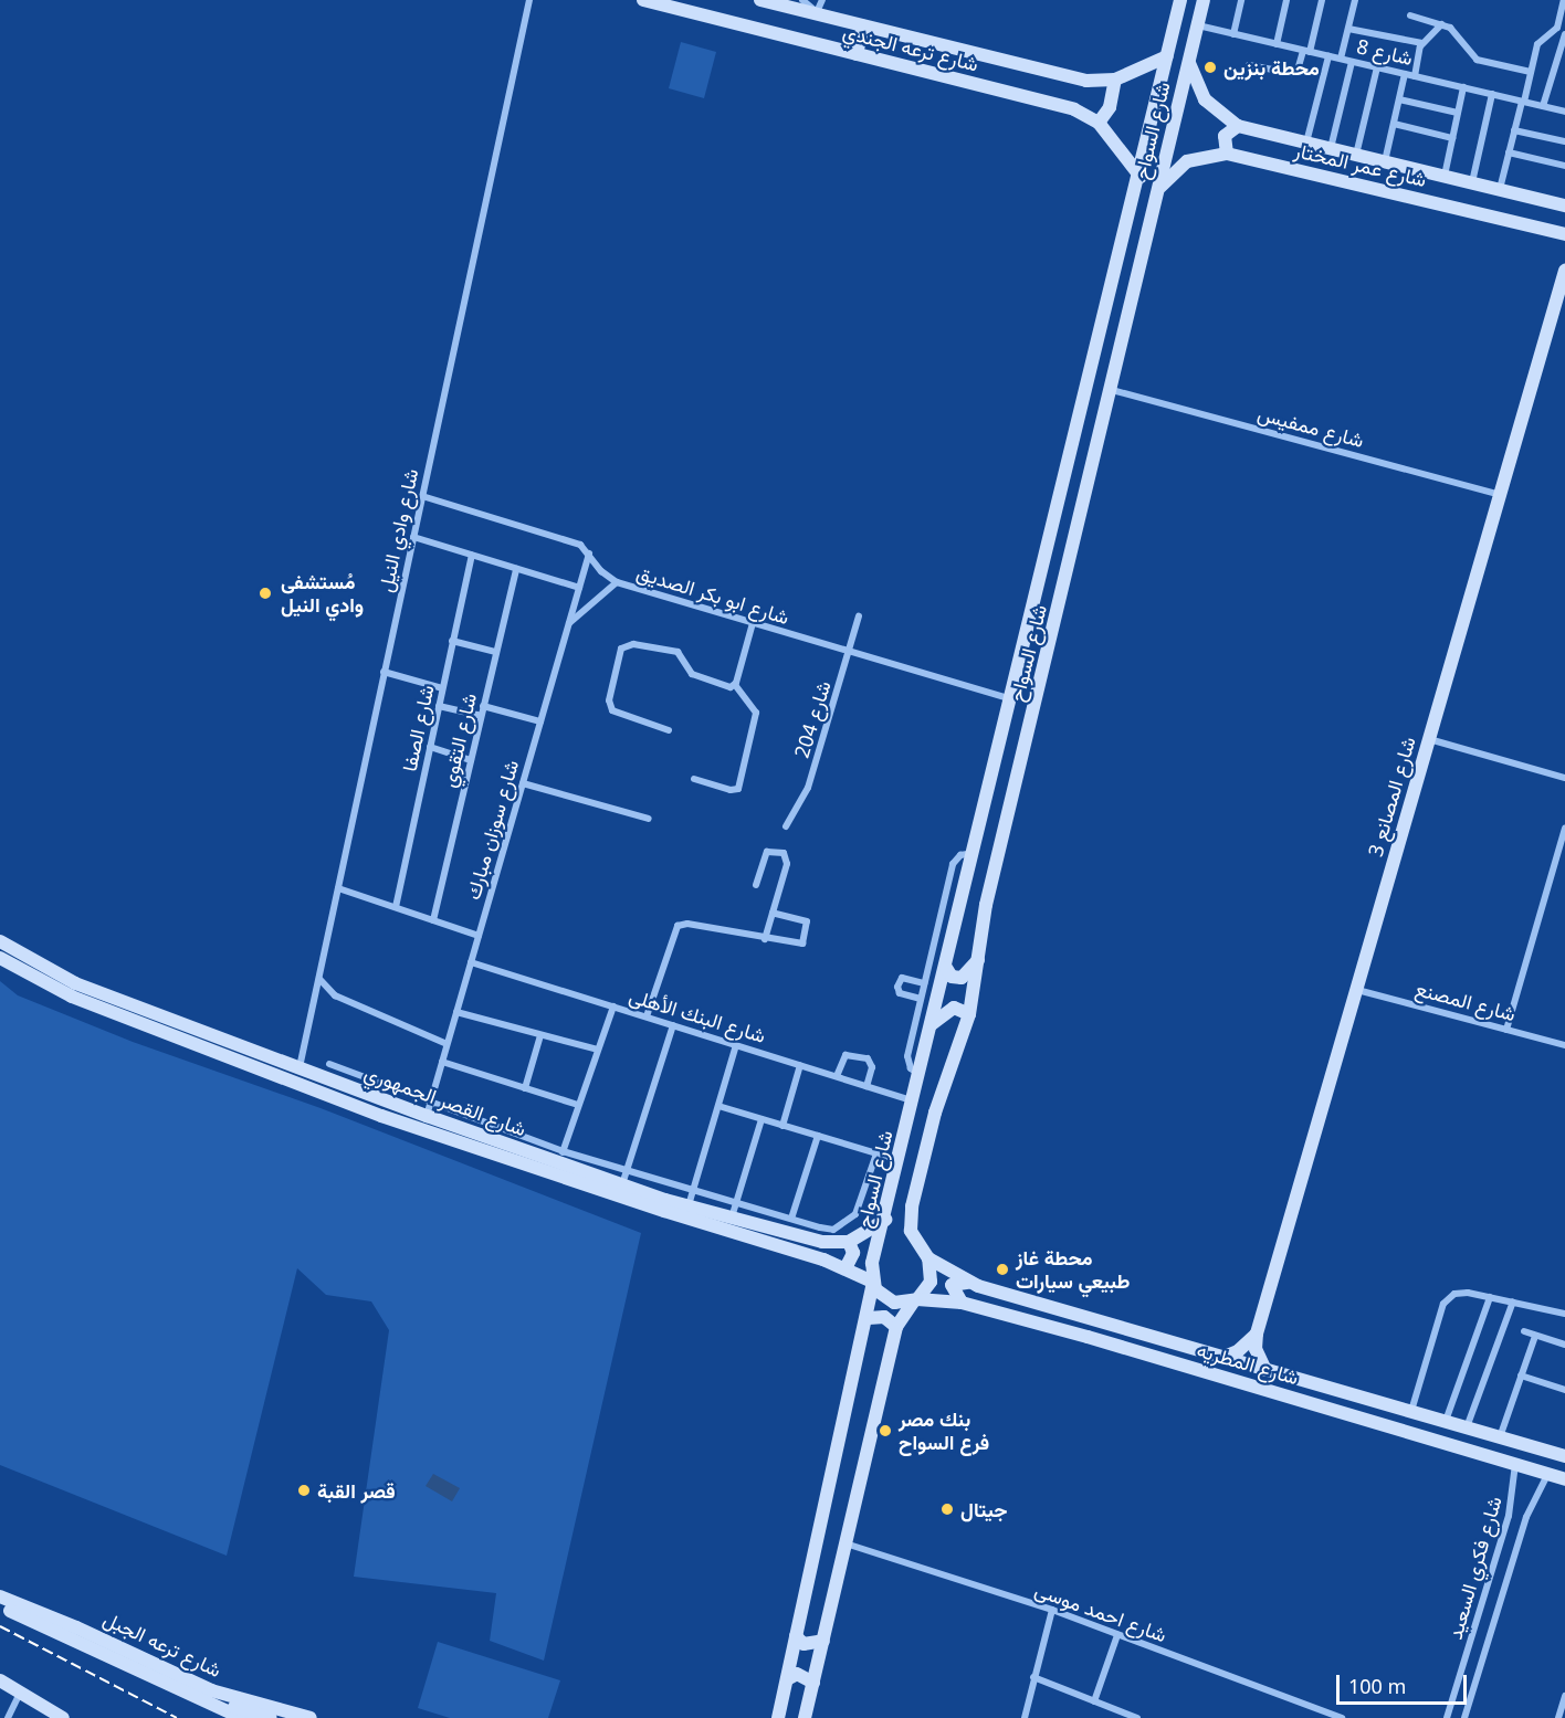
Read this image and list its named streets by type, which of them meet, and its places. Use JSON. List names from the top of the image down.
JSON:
{
  "streets": {
    "main road": [
      "شارع ترعه الجندي",
      "شارع السواح",
      "شارع عمر المختار",
      "شارع المصانع 3",
      "شارع القصر الجمهوري",
      "شارع المطريه",
      "شارع ترعه الجبل"
    ],
    "street": [
      "شارع 8",
      "شارع ممفيس",
      "شارع وادي النيل",
      "شارع ابو بكر الصديق",
      "شارع 204",
      "شارع الصفا",
      "شارع التقوي",
      "شارع سوزان مبارك",
      "شارع المصنع",
      "شارع البنك الأهلى",
      "شارع فكري السعيد",
      "شارع احمد موسى"
    ]
  },
  "crossings": [
    ["شارع ترعه الجندي", "شارع السواح"],
    ["شارع 8", "شارع السواح"],
    ["شارع السواح", "شارع عمر المختار"],
    ["شارع السواح", "شارع ممفيس"],
    ["شارع السواح", "شارع ابو بكر الصديق"],
    ["شارع السواح", "شارع البنك الأهلى"],
    ["شارع السواح", "شارع القصر الجمهوري"],
    ["شارع السواح", "شارع المطريه"],
    ["شارع ممفيس", "شارع المصانع 3"],
    ["شارع وادي النيل", "شارع ابو بكر الصديق"],
    ["شارع وادي النيل", "شارع القصر الجمهوري"],
    ["شارع ابو بكر الصديق", "شارع 204"],
    ["شارع ابو بكر الصديق", "شارع سوزان مبارك"],
    ["شارع المصانع 3", "شارع المصنع"],
    ["شارع المصانع 3", "شارع المطريه"],
    ["شارع سوزان مبارك", "شارع البنك الأهلى"],
    ["شارع سوزان مبارك", "شارع القصر الجمهوري"],
    ["شارع المطريه", "شارع فكري السعيد"]
  ],
  "places": [
    "محطة بنزين",
    "مُستشفى وادي النيل",
    "محطة غاز طبيعي سيارات",
    "بنك مصر فرع السواح",
    "قصر القبة",
    "جيتال"
  ],
  "scale_bar": "100 m"
}
